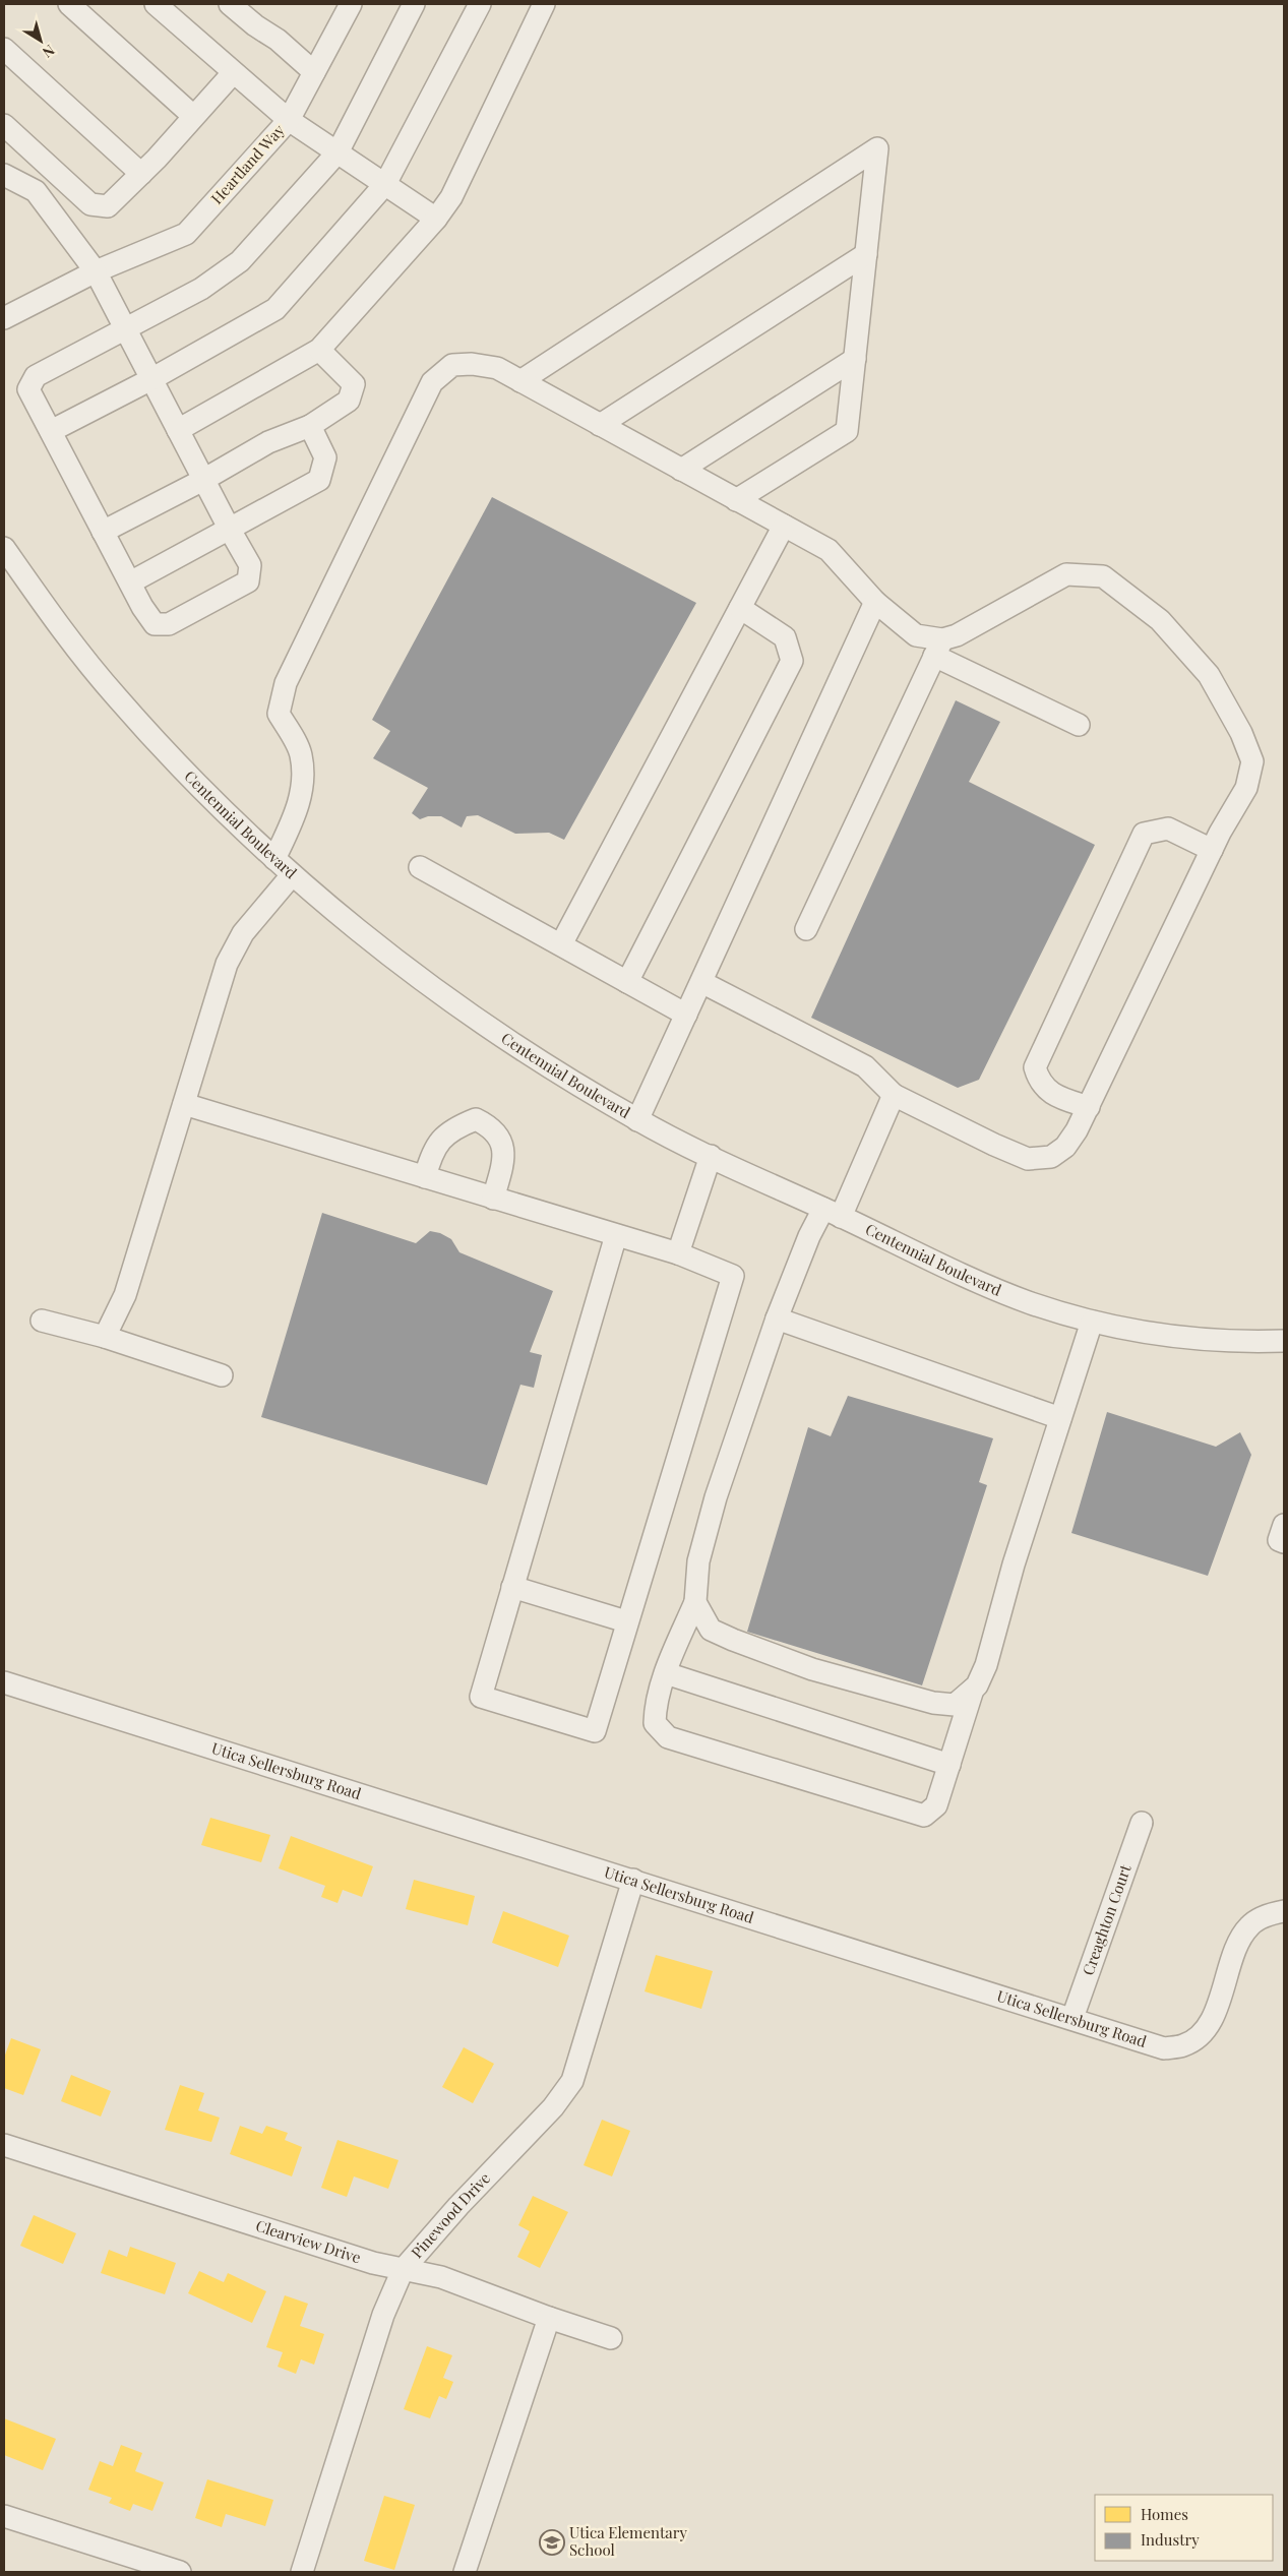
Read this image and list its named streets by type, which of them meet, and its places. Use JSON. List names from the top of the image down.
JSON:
{
  "streets": {
    "street": [
      "Heartland Way",
      "Centennial Boulevard",
      "Utica Sellersburg Road",
      "Creaghton Court",
      "Pinewood Drive",
      "Clearview Drive"
    ]
  },
  "crossings": [
    ["Utica Sellersburg Road", "Creaghton Court"],
    ["Utica Sellersburg Road", "Pinewood Drive"],
    ["Pinewood Drive", "Clearview Drive"]
  ],
  "places": {
    "school or university": ["Utica Elementary School"]
  },
  "legend": ["Homes", "Industry"],
  "north": "bottom right"
}
